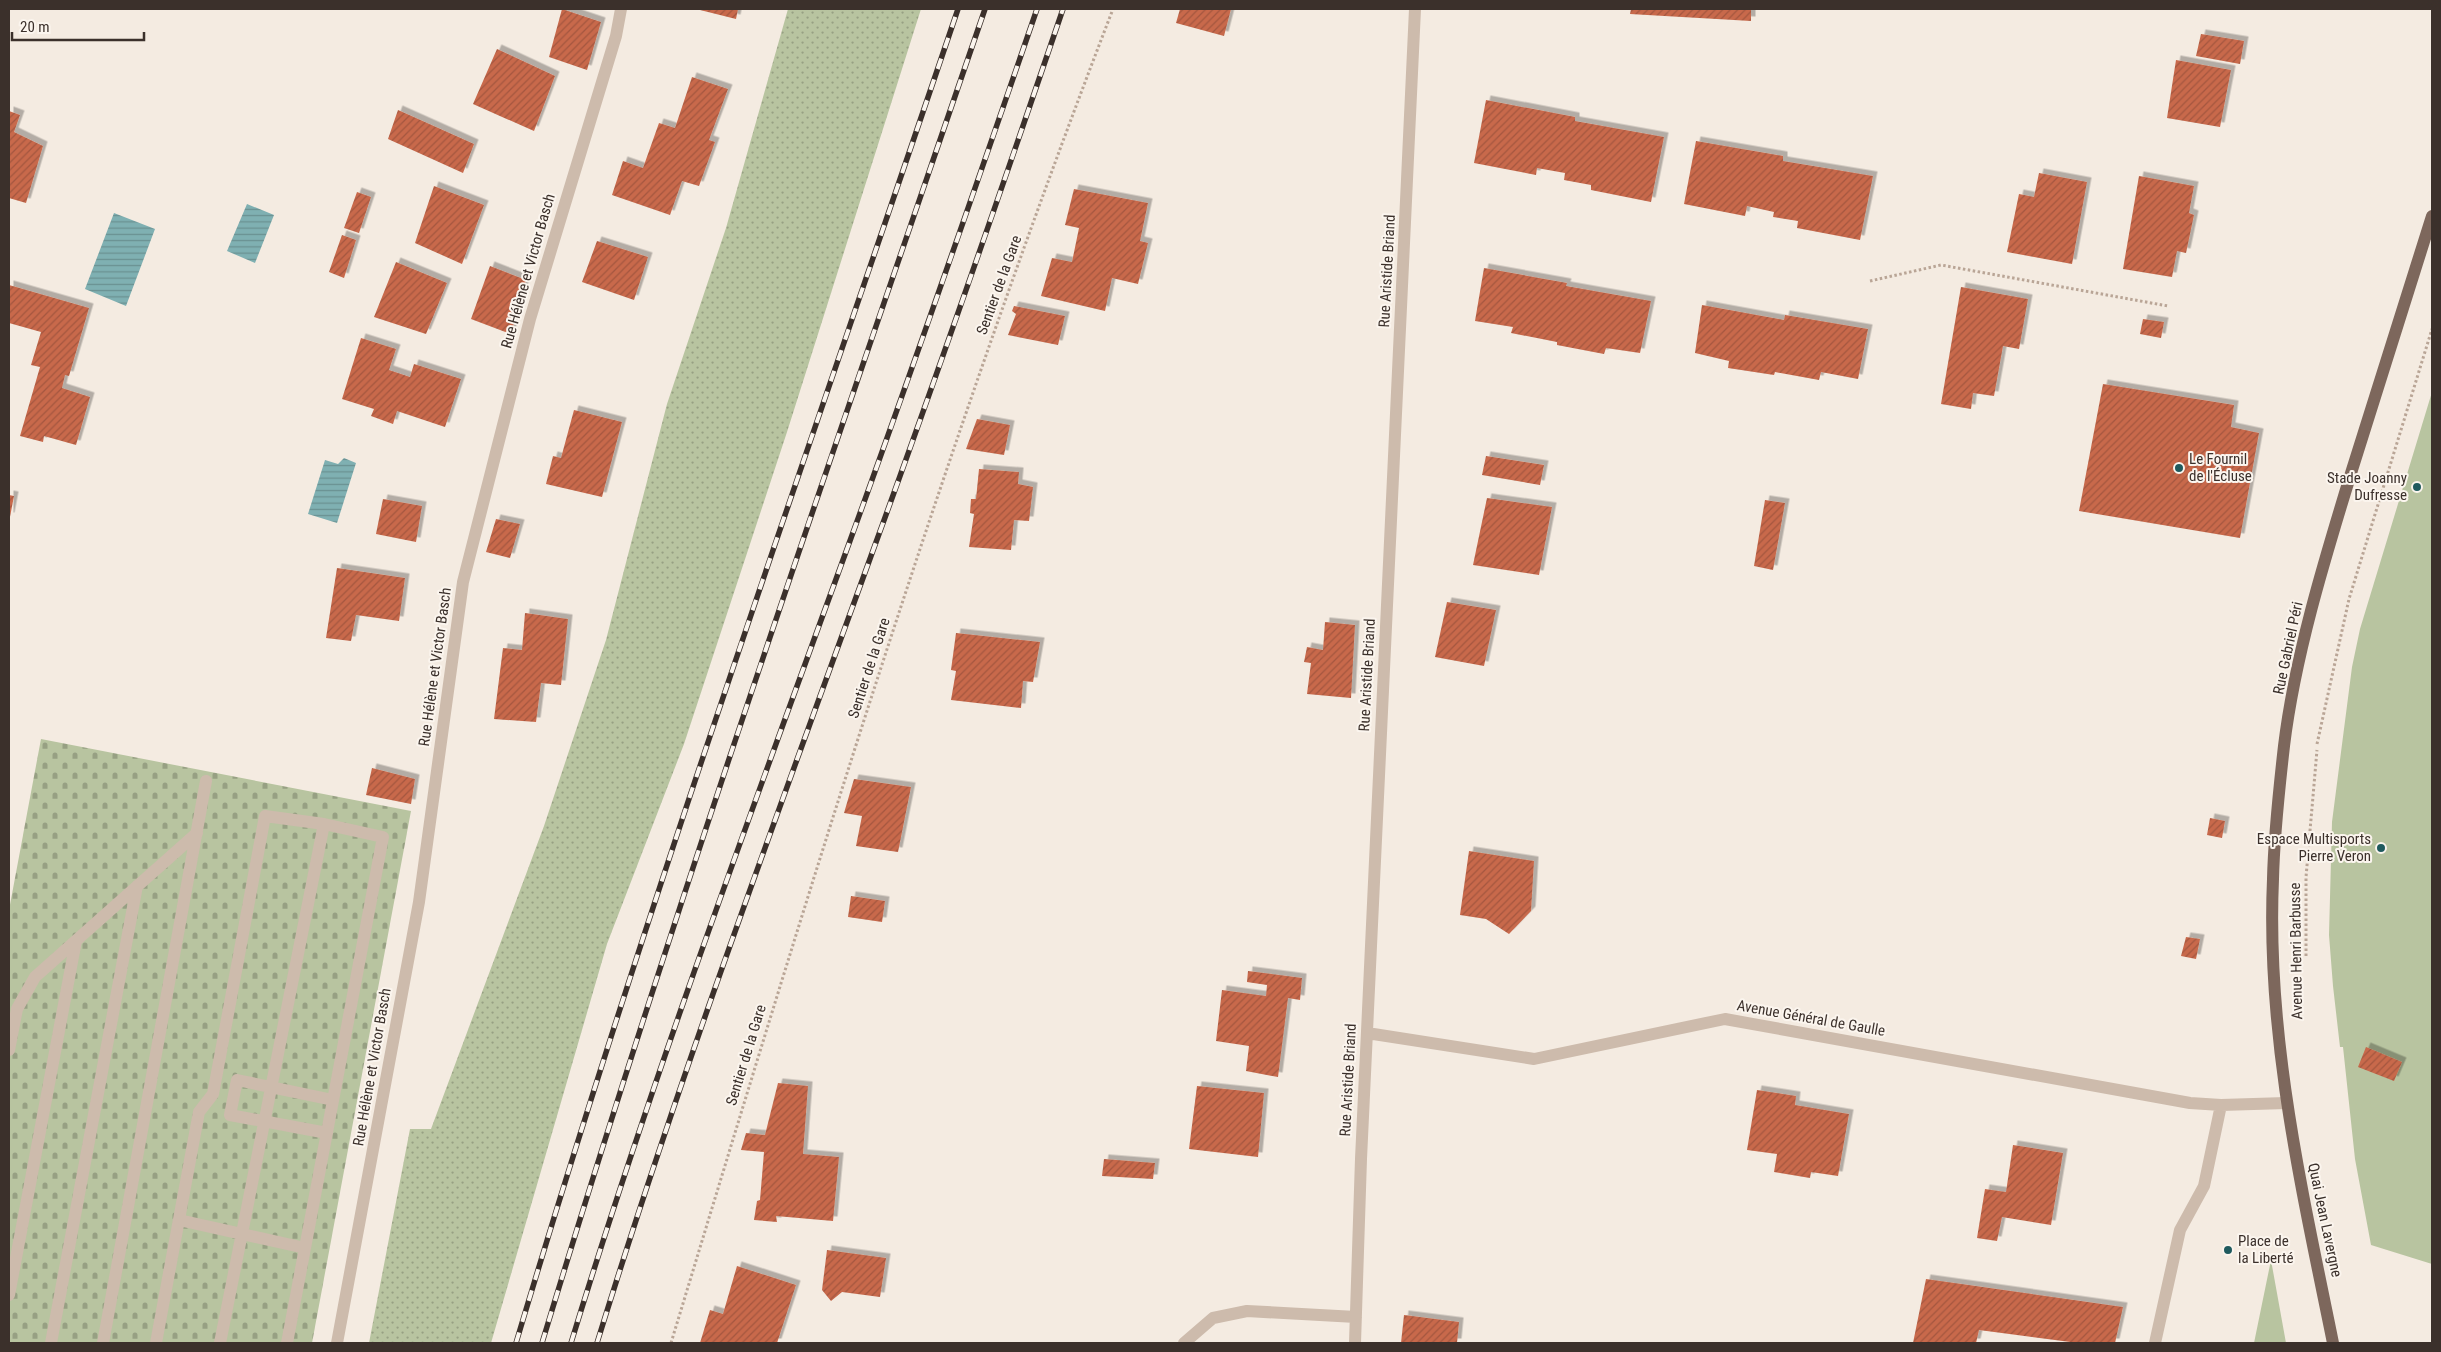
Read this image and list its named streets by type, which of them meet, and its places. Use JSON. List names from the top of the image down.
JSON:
{
  "streets": {
    "main road": ["Rue Gabriel Péri", "Quai Jean Lavergne"],
    "street": ["Rue Hélène et Victor Basch", "Rue Aristide Briand", "Avenue Général de Gaulle"],
    "path": ["Sentier de la Gare", "Avenue Henri Barbusse"]
  },
  "crossings": [
    ["Rue Aristide Briand", "Avenue Général de Gaulle"],
    ["Rue Gabriel Péri", "Avenue Général de Gaulle"],
    ["Rue Gabriel Péri", "Quai Jean Lavergne"],
    ["Avenue Général de Gaulle", "Quai Jean Lavergne"]
  ],
  "places": [
    "Le Fournil de l'Écluse",
    "Stade Joanny Dufresse",
    "Espace Multisports Pierre Veron",
    "Place de la Liberté"
  ],
  "scale_bar": "20 m"
}
